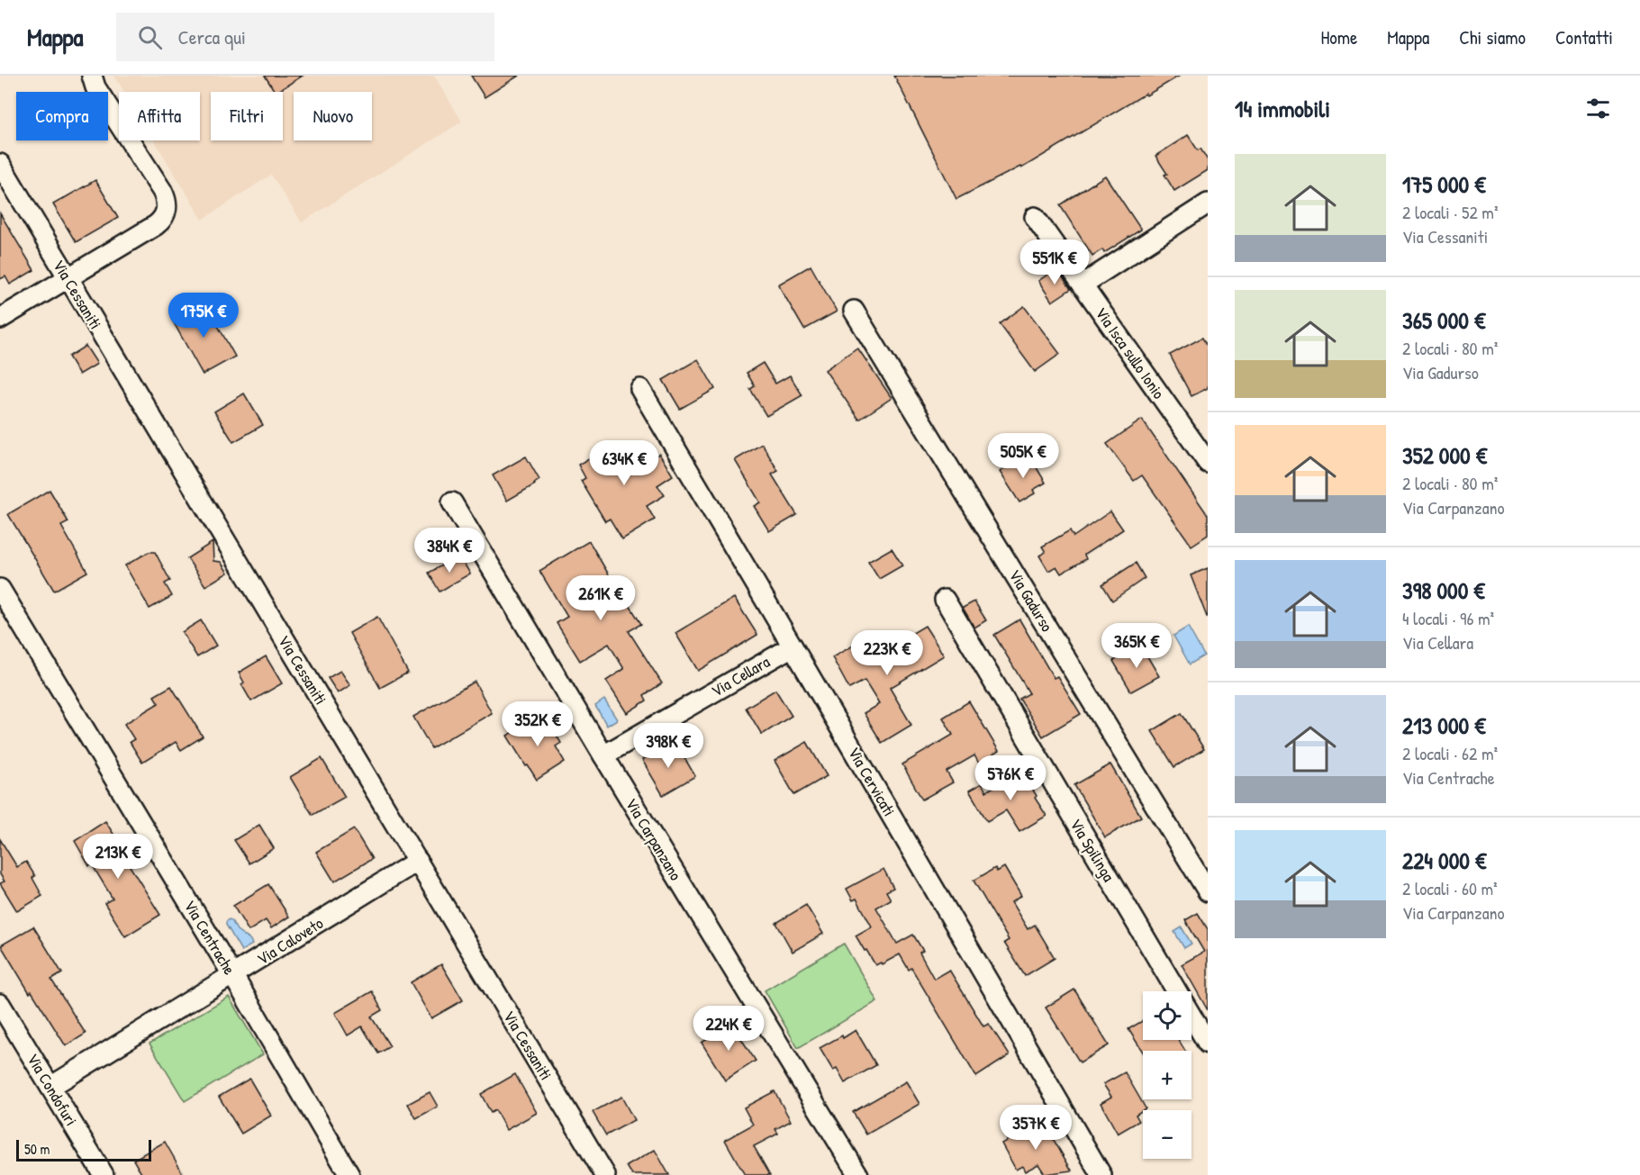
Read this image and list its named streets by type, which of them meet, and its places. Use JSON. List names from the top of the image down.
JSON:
{
  "streets": {
    "street": [
      "Via Cessaniti",
      "Via Isca sullo Ionio",
      "Via Gadurso",
      "Via Cellara",
      "Via Cervicati",
      "Via Carpanzano",
      "Via Spilinga",
      "Via Centrache",
      "Via Caloveto",
      "Via Condofuri"
    ]
  },
  "crossings": [
    ["Via Cessaniti", "Via Caloveto"],
    ["Via Cellara", "Via Cervicati"],
    ["Via Cellara", "Via Carpanzano"],
    ["Via Centrache", "Via Caloveto"],
    ["Via Caloveto", "Via Condofuri"]
  ],
  "scale_bar": "50 m",
  "page": {
    "header": "Mappa",
    "search": "Cerca qui",
    "nav": [
      "Home",
      "Mappa",
      "Chi siamo",
      "Contatti"
    ],
    "heading": "14 immobili",
    "chip": [
      "Compra",
      "Affitta",
      "Filtri",
      "Nuovo"
    ],
    "list": [
      {
        "name": "175 000 €",
        "note": "2 locali · 52 m² · Via Cessaniti"
      },
      {
        "name": "365 000 €",
        "note": "2 locali · 80 m² · Via Gadurso"
      },
      {
        "name": "352 000 €",
        "note": "2 locali · 80 m² · Via Carpanzano"
      },
      {
        "name": "398 000 €",
        "note": "4 locali · 96 m² · Via Cellara"
      },
      {
        "name": "213 000 €",
        "note": "2 locali · 62 m² · Via Centrache"
      },
      {
        "name": "224 000 €",
        "note": "2 locali · 60 m² · Via Carpanzano"
      }
    ],
    "price": [
      "551K €",
      "175K €",
      "505K €",
      "634K €",
      "384K €",
      "261K €",
      "365K €",
      "223K €",
      "352K €",
      "398K €",
      "576K €",
      "213K €",
      "224K €",
      "357K €"
    ],
    "map_buttons": ["+", "−"],
    "scale": "50 m"
  }
}
